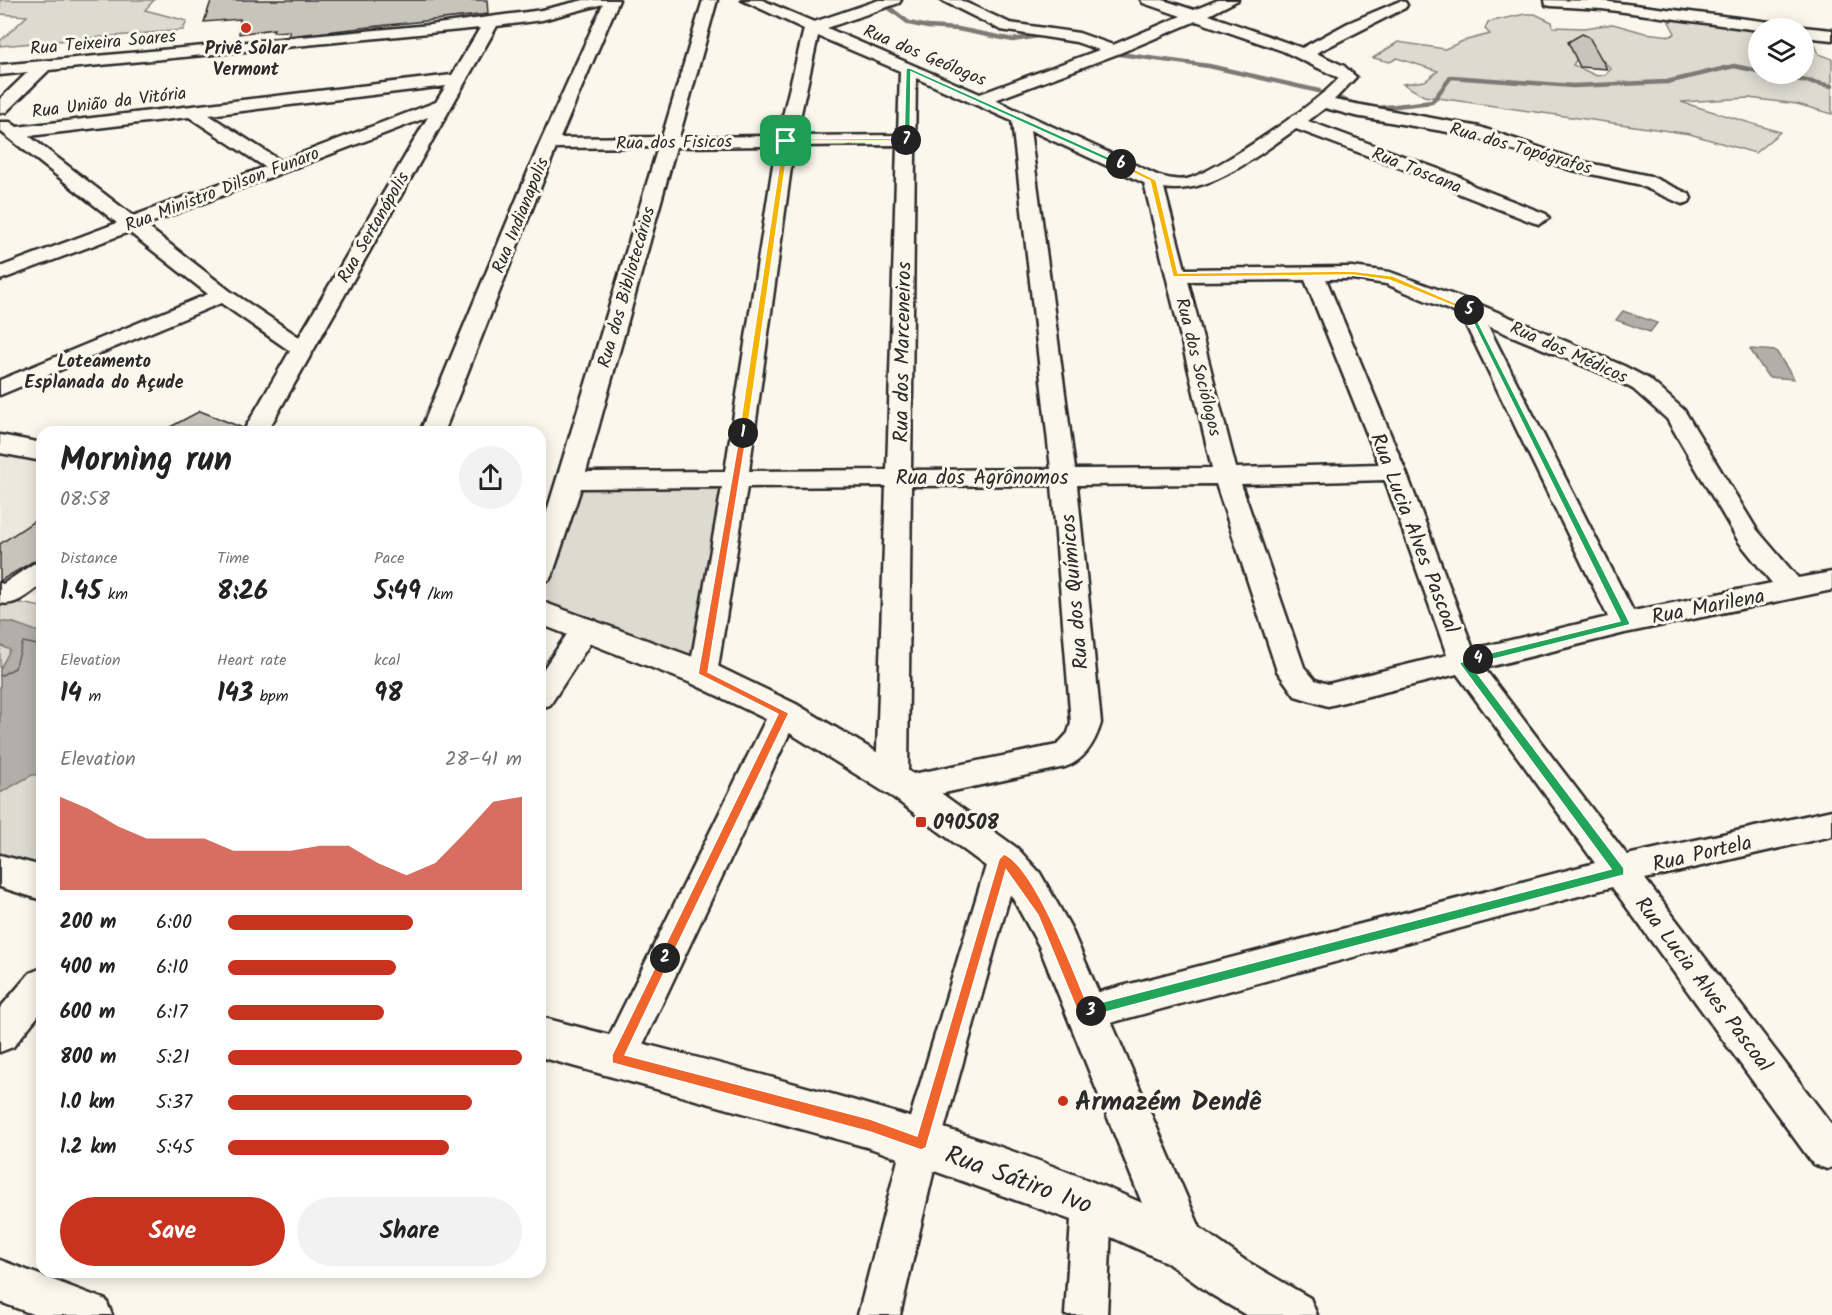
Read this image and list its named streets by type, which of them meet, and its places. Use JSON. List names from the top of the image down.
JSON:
{
  "streets": {
    "street": [
      "Rua Teixeira Soares",
      "Rua dos Geólogos",
      "Rua União da Vitória",
      "Rua dos Fisicos",
      "Rua dos Topógrafos",
      "Rua Toscana",
      "Rua Ministro Dilson Funaro",
      "Rua Indianapolis",
      "Rua Sertanópolis",
      "Rua dos Bibliotecários",
      "Rua dos Marceneiros",
      "Rua dos Médicos",
      "Rua dos Sociólogos",
      "Rua dos Agrônomos",
      "Rua Lucia Alves Pascoal",
      "Rua dos Químicos",
      "Rua Marilena",
      "Rua Portela",
      "Rua Sátiro Ivo"
    ]
  },
  "crossings": [
    ["Rua Teixeira Soares", "Rua Sertanópolis"],
    ["Rua dos Geólogos", "Rua dos Marceneiros"],
    ["Rua dos Geólogos", "Rua dos Químicos"],
    ["Rua União da Vitória", "Rua Sertanópolis"],
    ["Rua dos Fisicos", "Rua Indianapolis"],
    ["Rua dos Fisicos", "Rua dos Bibliotecários"],
    ["Rua dos Fisicos", "Rua dos Marceneiros"],
    ["Rua Ministro Dilson Funaro", "Rua Sertanópolis"],
    ["Rua dos Bibliotecários", "Rua dos Agrônomos"],
    ["Rua dos Marceneiros", "Rua dos Agrônomos"],
    ["Rua dos Marceneiros", "Rua dos Químicos"],
    ["Rua dos Médicos", "Rua dos Sociólogos"],
    ["Rua dos Médicos", "Rua Lucia Alves Pascoal"],
    ["Rua dos Médicos", "Rua Marilena"],
    ["Rua dos Sociólogos", "Rua dos Agrônomos"],
    ["Rua dos Sociólogos", "Rua Marilena"],
    ["Rua dos Agrônomos", "Rua Lucia Alves Pascoal"],
    ["Rua dos Agrônomos", "Rua dos Químicos"],
    ["Rua Lucia Alves Pascoal", "Rua Marilena"],
    ["Rua Lucia Alves Pascoal", "Rua Portela"]
  ],
  "districts": ["Loteamento Esplanada do Açude"],
  "places": {
    "other": ["Privê Solar Vermont", "Armazém Dendê"],
    "transit": ["090508"]
  },
  "page": {
    "pins": [
      "7",
      "6",
      "5",
      "1",
      "4",
      "2",
      "3"
    ],
    "heading": ["Morning run", "08:58"],
    "stats": [
      ["Distance", "1.45 km"],
      ["Time", "8:26"],
      ["Pace", "5:49 /km"],
      ["Elevation", "14 m"],
      ["Heart rate", "143 bpm"],
      ["kcal", "98"]
    ],
    "chart": ["Elevation", "28–41 m"],
    "list": [
      {
        "name": "200 m",
        "note": "6:00"
      },
      {
        "name": "400 m",
        "note": "6:10"
      },
      {
        "name": "600 m",
        "note": "6:17"
      },
      {
        "name": "800 m",
        "note": "5:21"
      },
      {
        "name": "1.0 km",
        "note": "5:37"
      },
      {
        "name": "1.2 km",
        "note": "5:45"
      }
    ],
    "buttons": ["Save", "Share"]
  }
}
